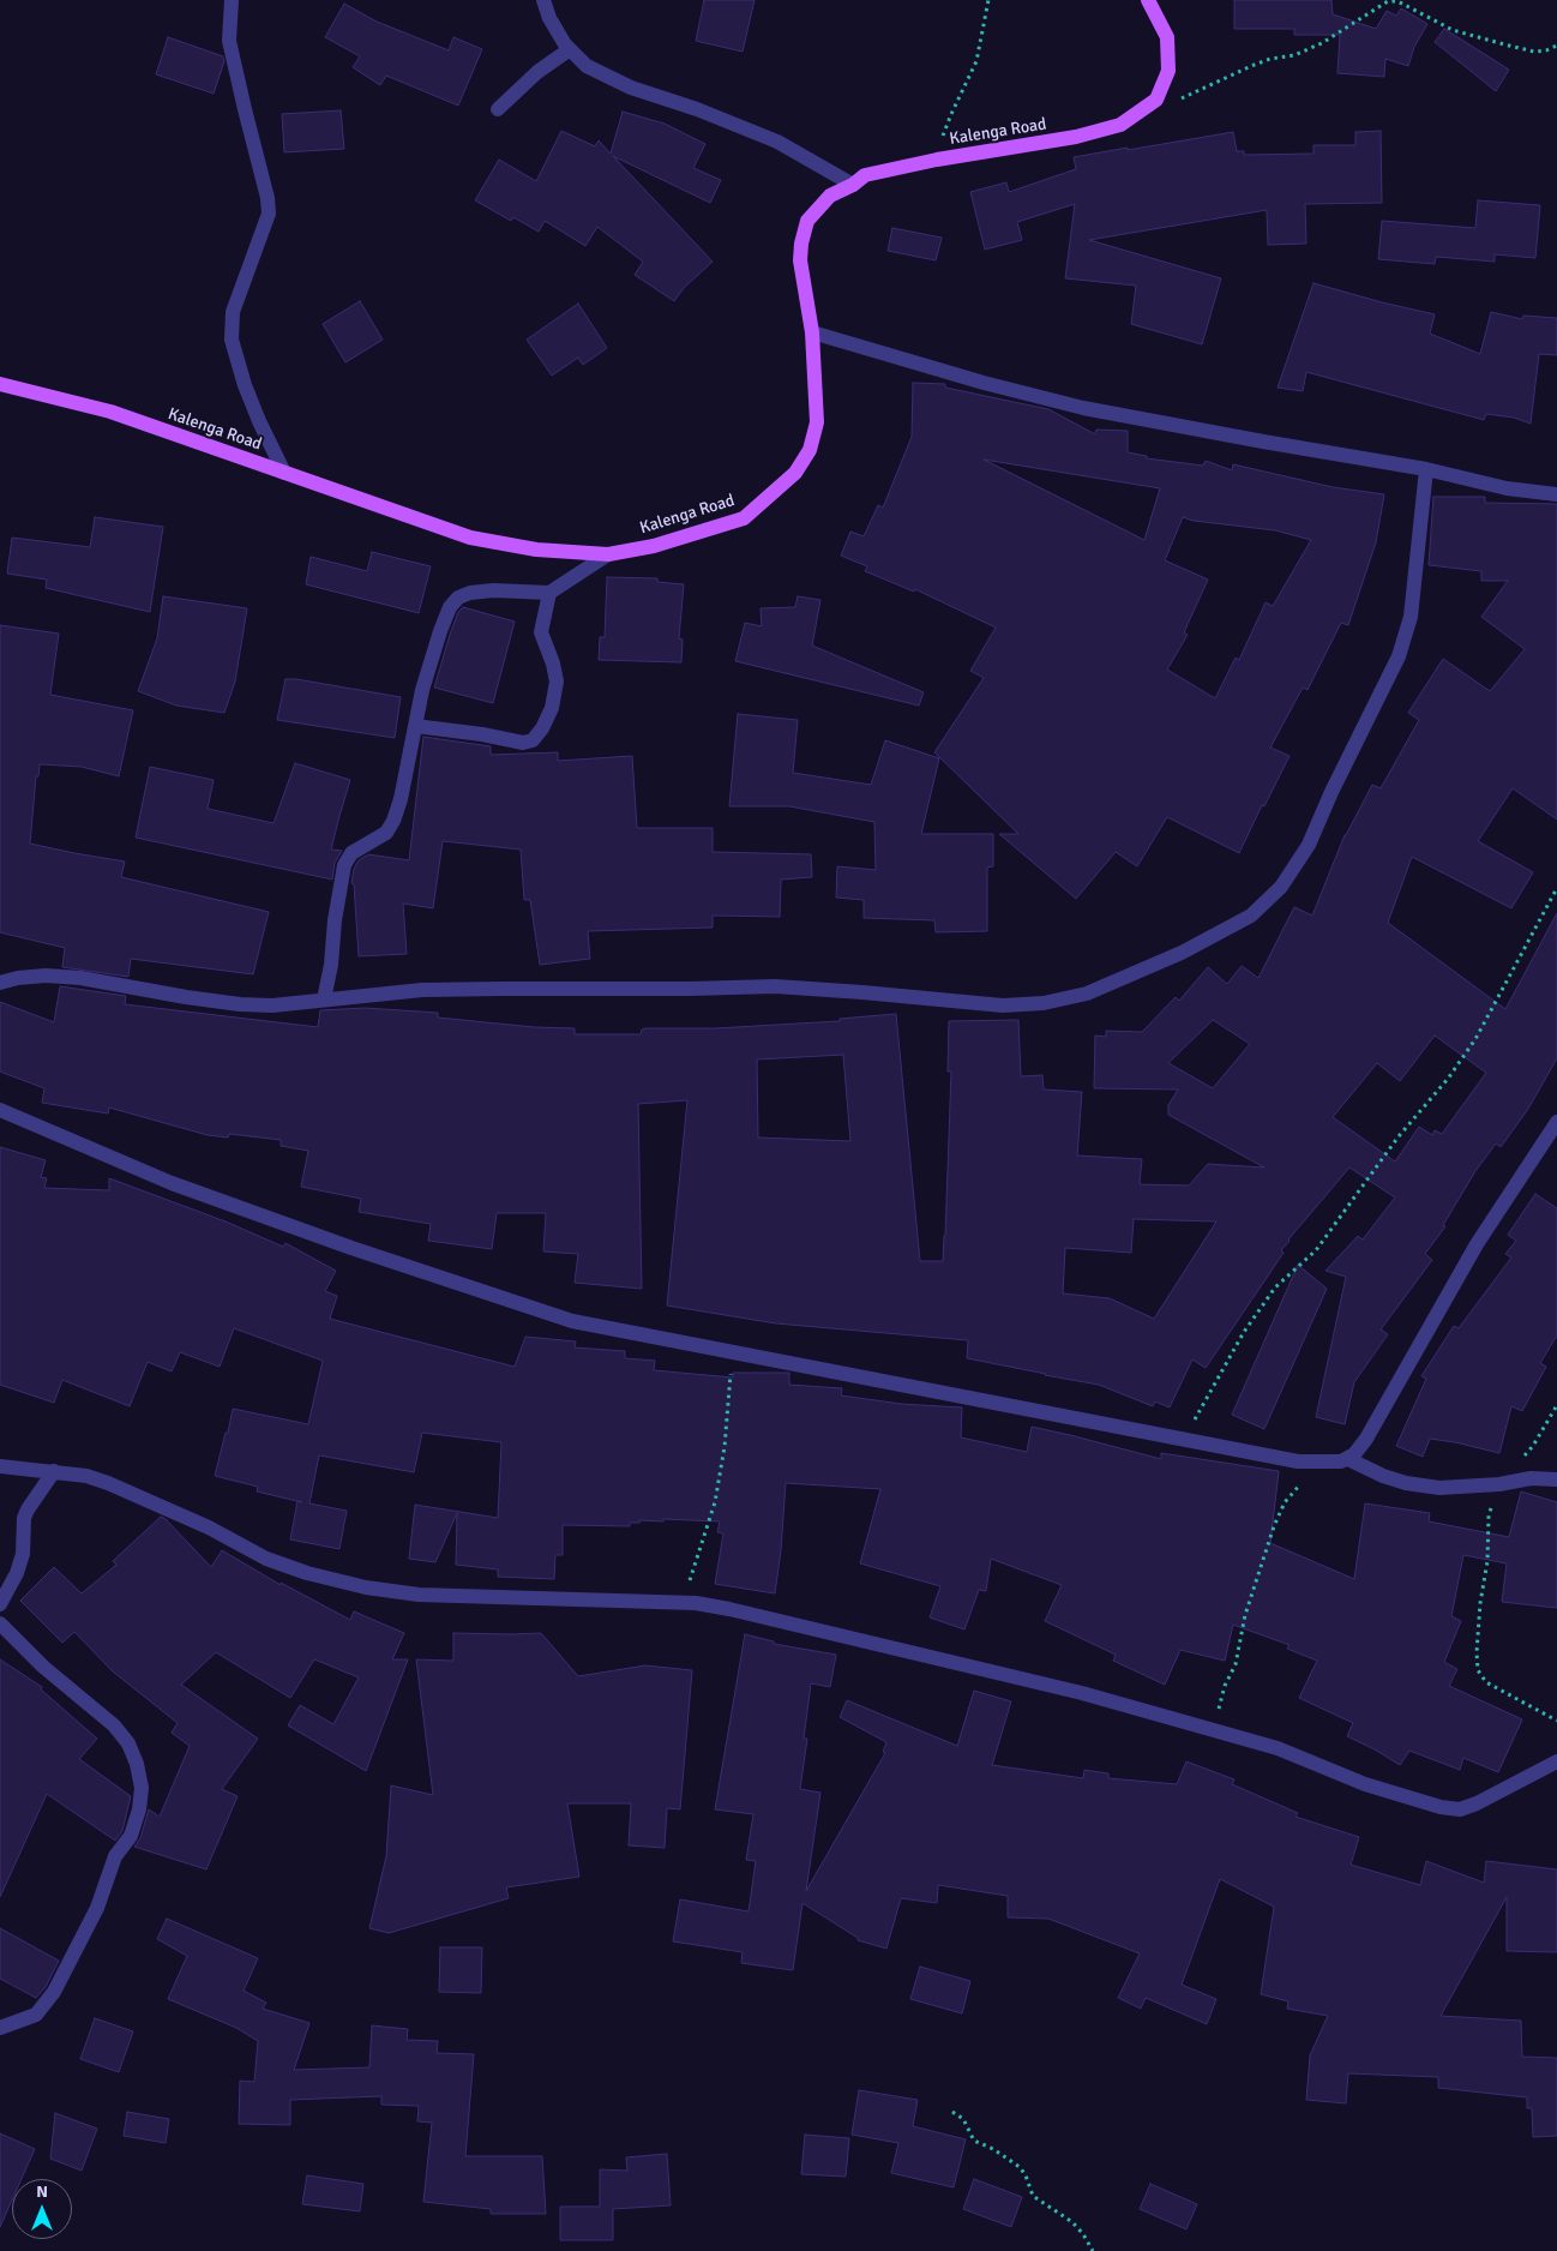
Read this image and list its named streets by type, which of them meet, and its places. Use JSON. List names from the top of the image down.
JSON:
{
  "streets": {
    "main road": ["Kalenga Road"]
  },
  "north": "top"
}
